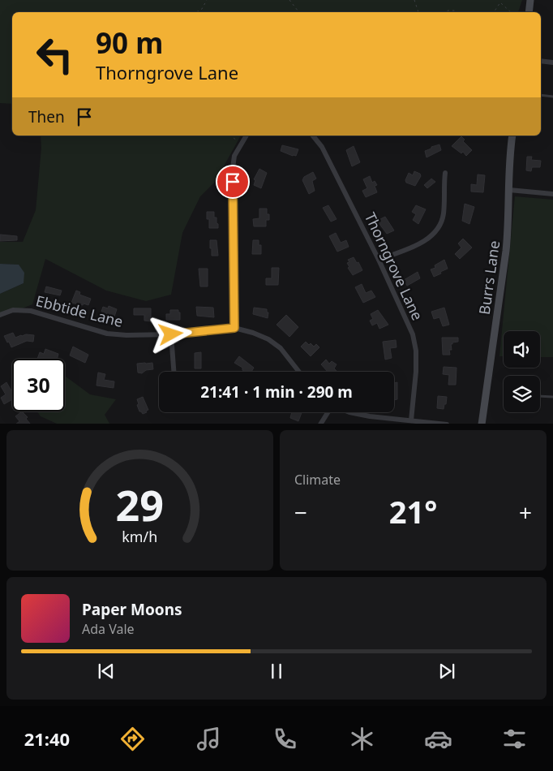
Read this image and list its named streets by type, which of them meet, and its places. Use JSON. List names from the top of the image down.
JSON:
{
  "streets": {
    "street": ["Thorngrove Lane", "Burrs Lane", "Ebbtide Lane"]
  },
  "page": {
    "turn": ["90 m", "Thorngrove Lane"],
    "then": "Then",
    "limit": "30",
    "trip": "21:41 · 1 min · 290 m",
    "tile": "Climate",
    "heat": ["−", "21°", "+"],
    "song": ["Paper Moons", "Ada Vale"],
    "tabs": "21:40",
    "gauge": ["29", "km/h"]
  }
}
